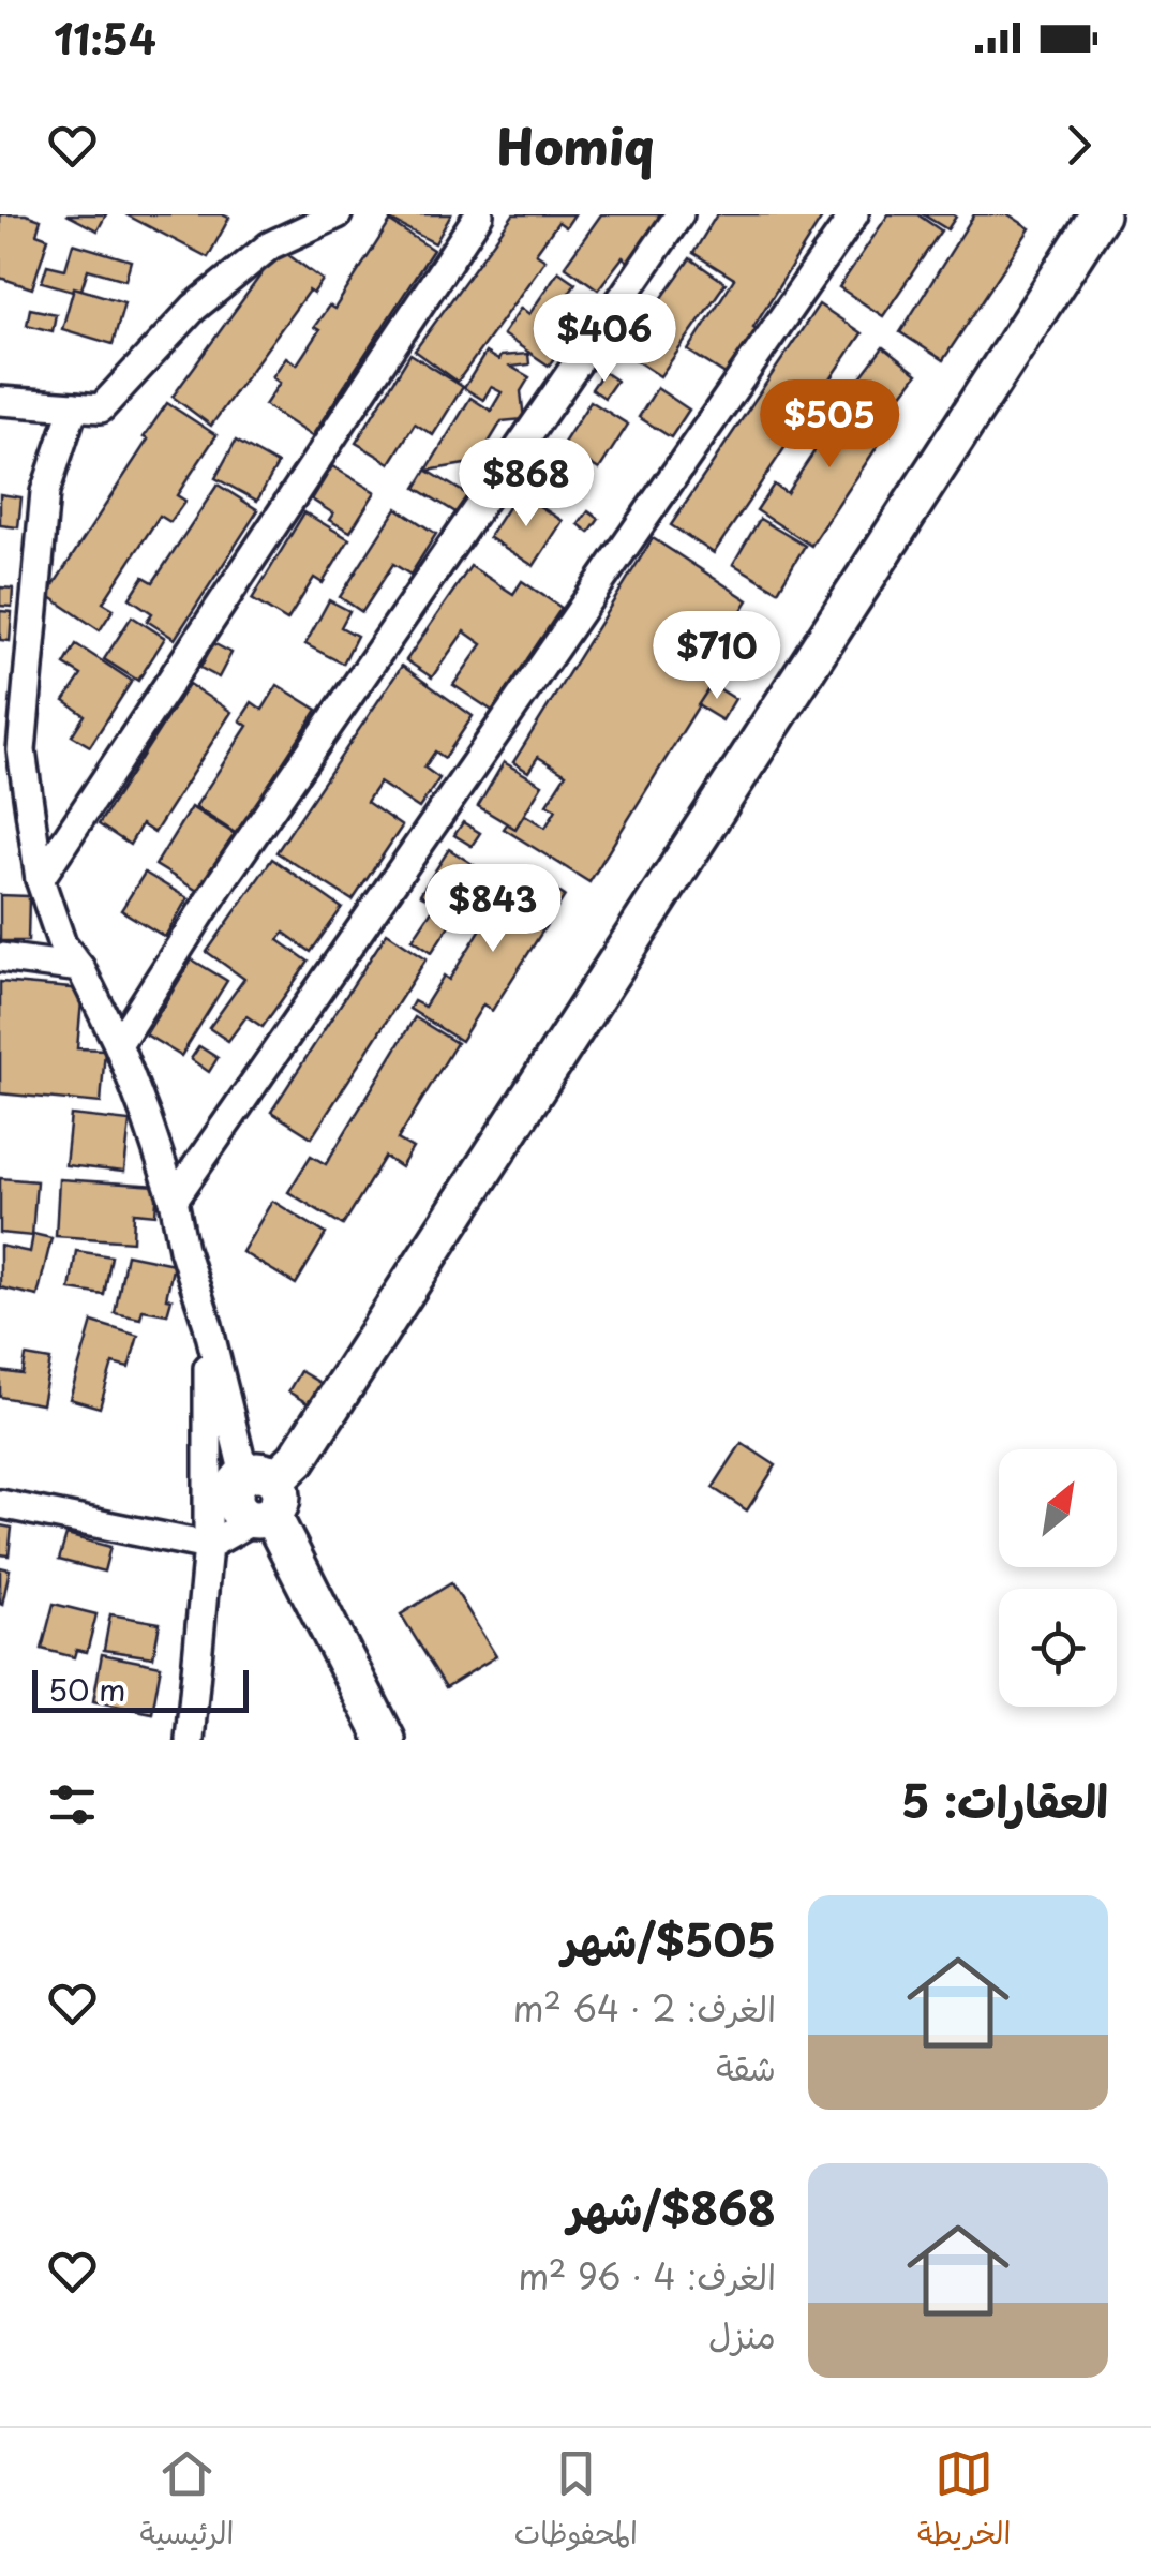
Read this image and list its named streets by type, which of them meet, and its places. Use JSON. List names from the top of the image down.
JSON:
{
  "scale_bar": "50 m",
  "north": "top right",
  "page": {
    "status": "11:54",
    "header": "Homiq",
    "price": [
      "$406",
      "$505",
      "$868",
      "$710",
      "$843"
    ],
    "scale": "50 m",
    "heading": "العقارات: 5",
    "list": [
      {
        "name": "$505/شهر",
        "note": "الغرف: 2 · 64 m² · شقة"
      },
      {
        "name": "$868/شهر",
        "note": "الغرف: 4 · 96 m² · منزل"
      }
    ],
    "tabs": ["الخريطة", "المحفوظات", "الرئيسية"]
  }
}
